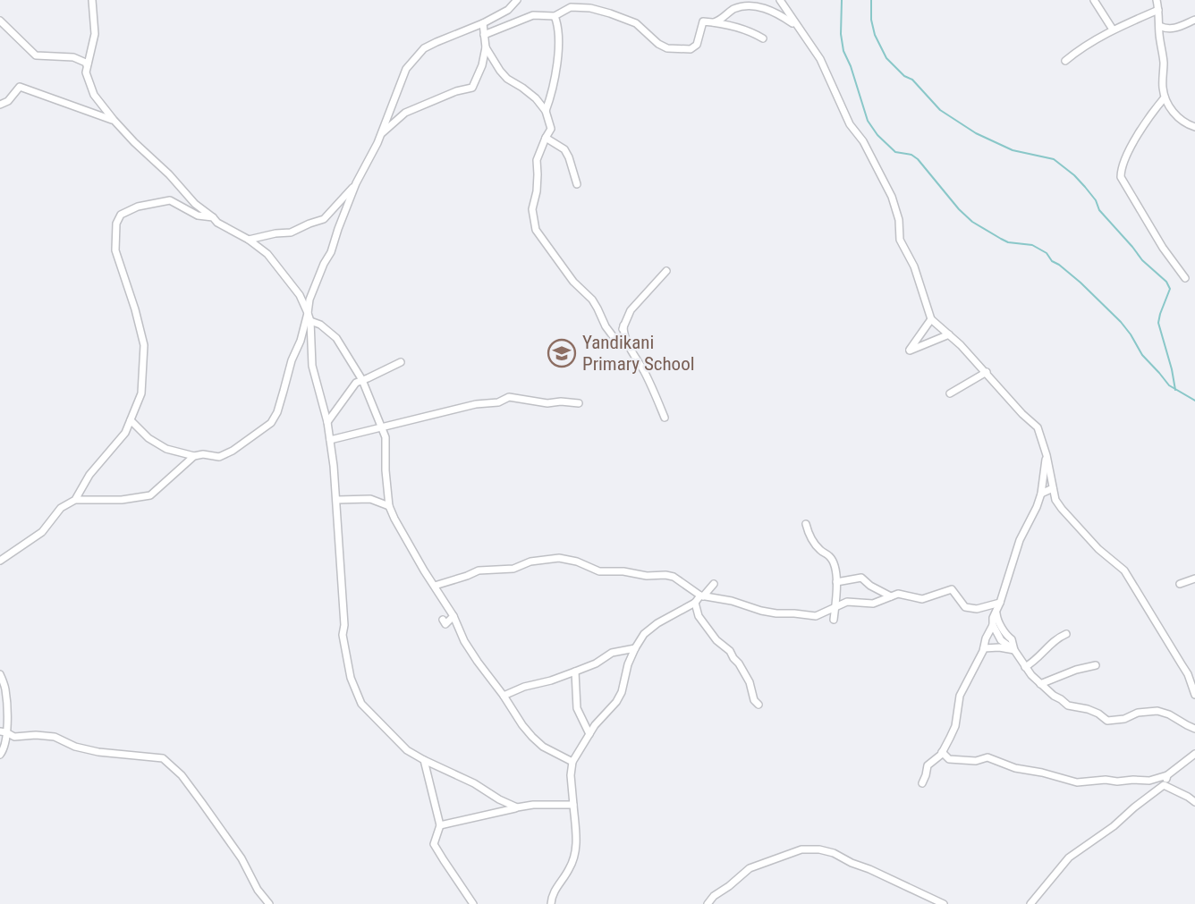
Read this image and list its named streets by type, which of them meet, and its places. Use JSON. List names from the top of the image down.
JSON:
{
  "places": {
    "school or university": ["Yandikani Primary School"]
  }
}
